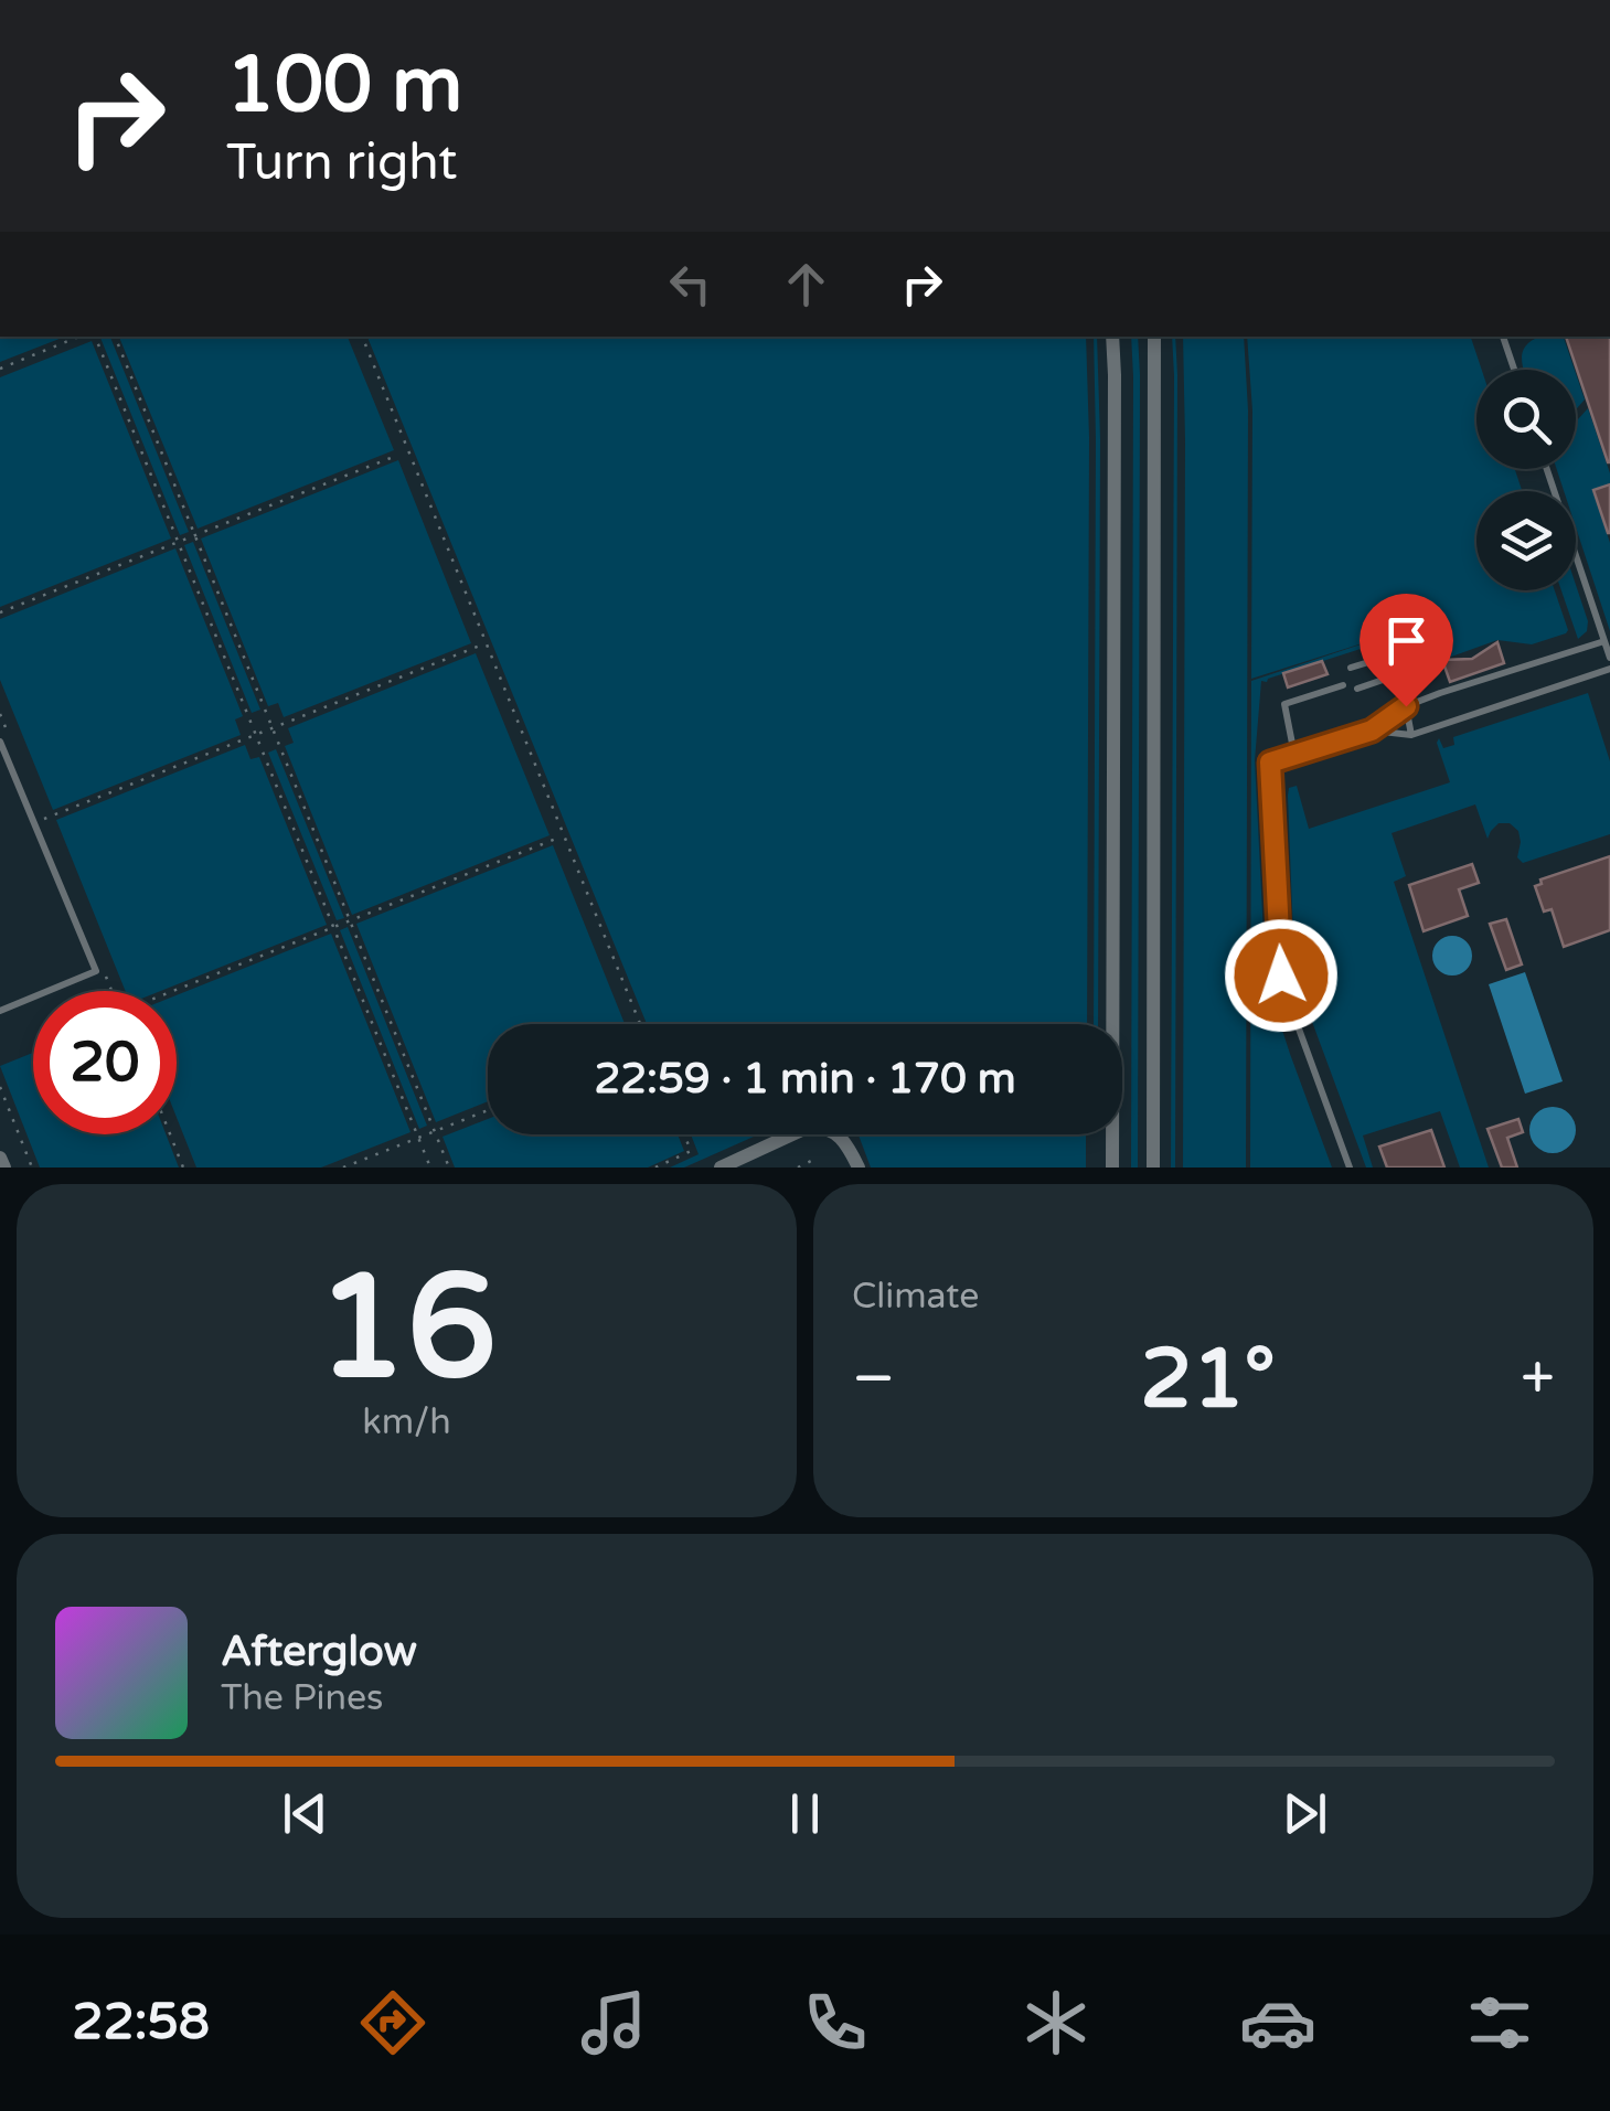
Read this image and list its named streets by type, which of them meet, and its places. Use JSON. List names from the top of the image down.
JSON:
{
  "page": {
    "turn": ["100 m", "Turn right"],
    "limit": "20",
    "trip": "22:59 · 1 min · 170 m",
    "tile": [
      ["16", "km/h"],
      "Climate"
    ],
    "heat": ["−", "21°", "+"],
    "song": ["Afterglow", "The Pines"],
    "tabs": "22:58"
  }
}
